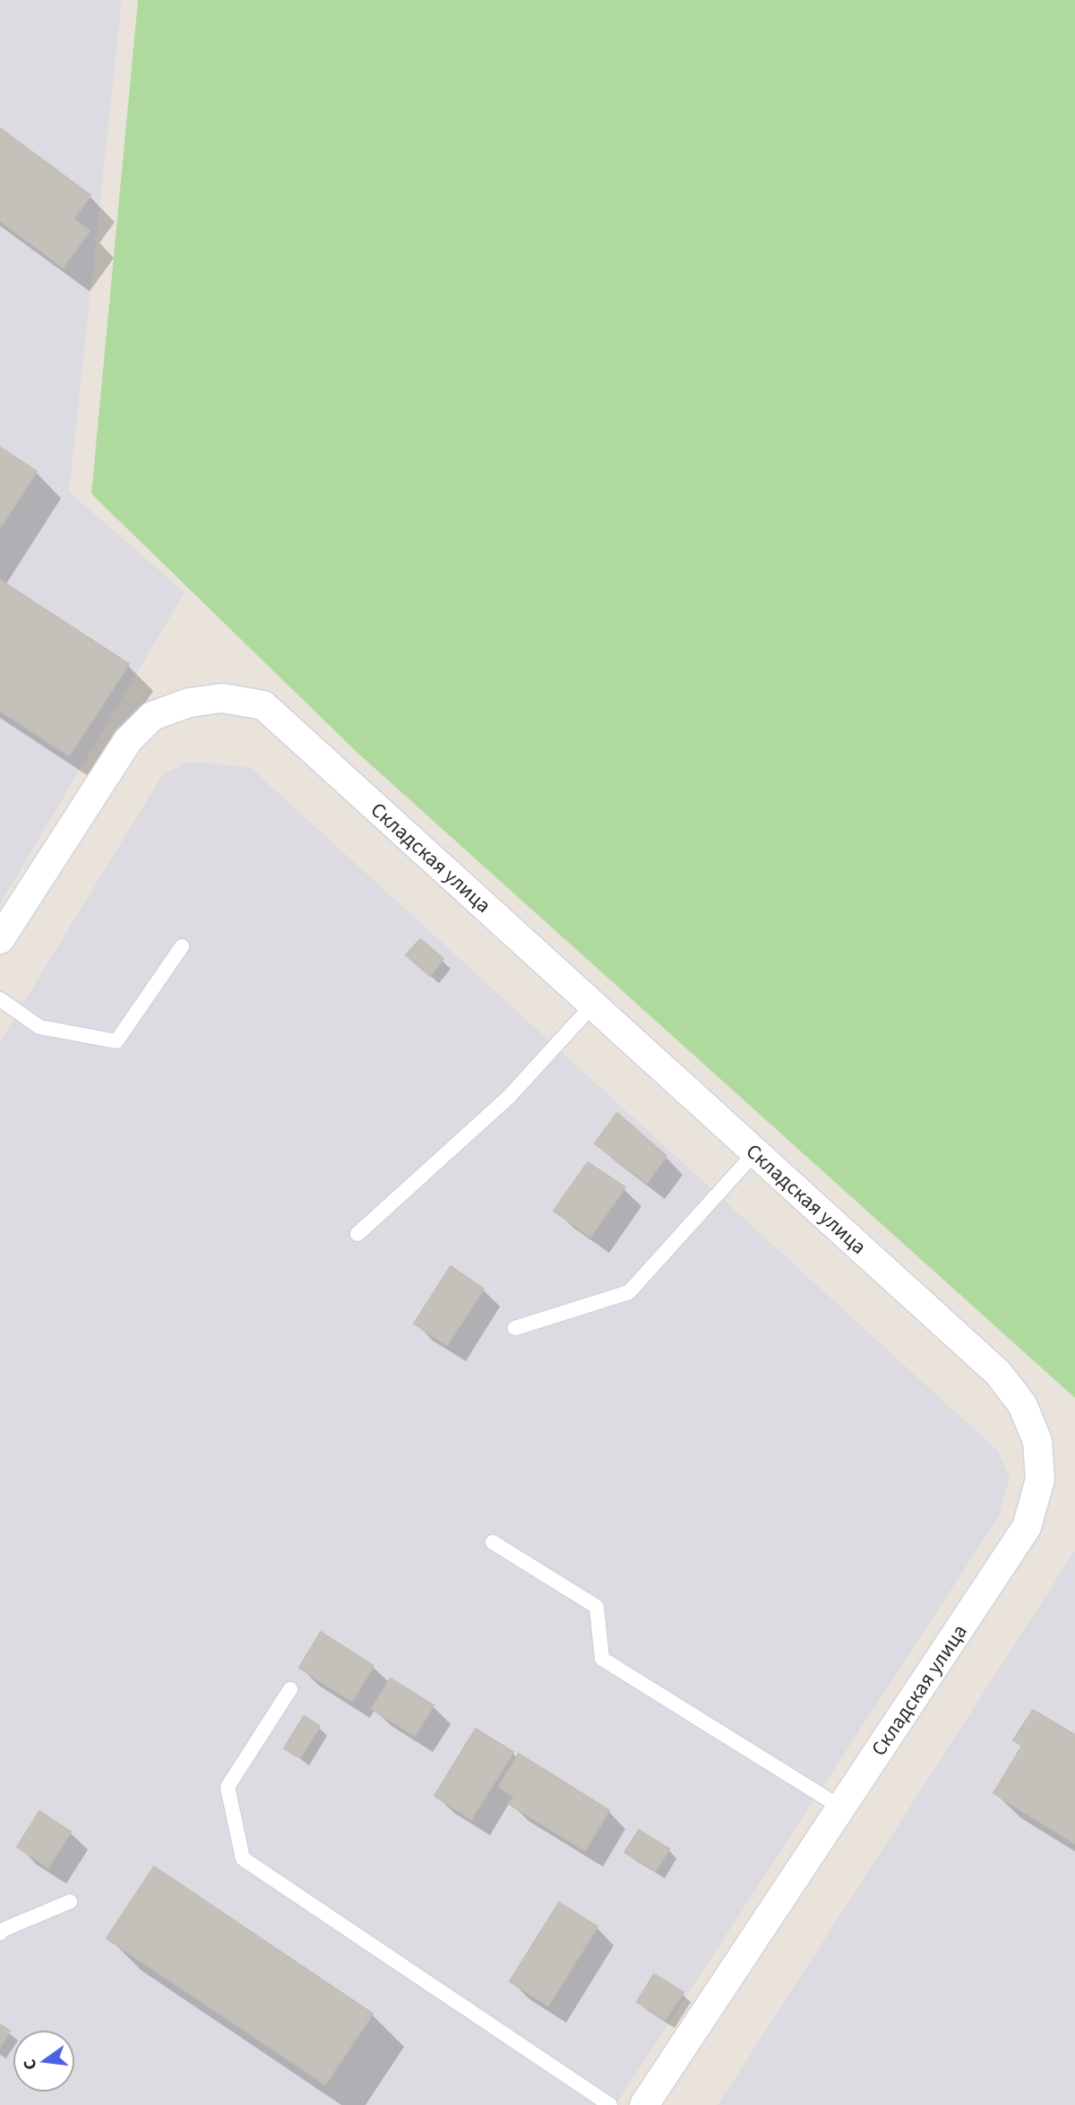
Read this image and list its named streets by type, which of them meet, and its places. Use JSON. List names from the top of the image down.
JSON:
{
  "streets": {
    "street": ["Складская улица"]
  },
  "north": "left"
}
